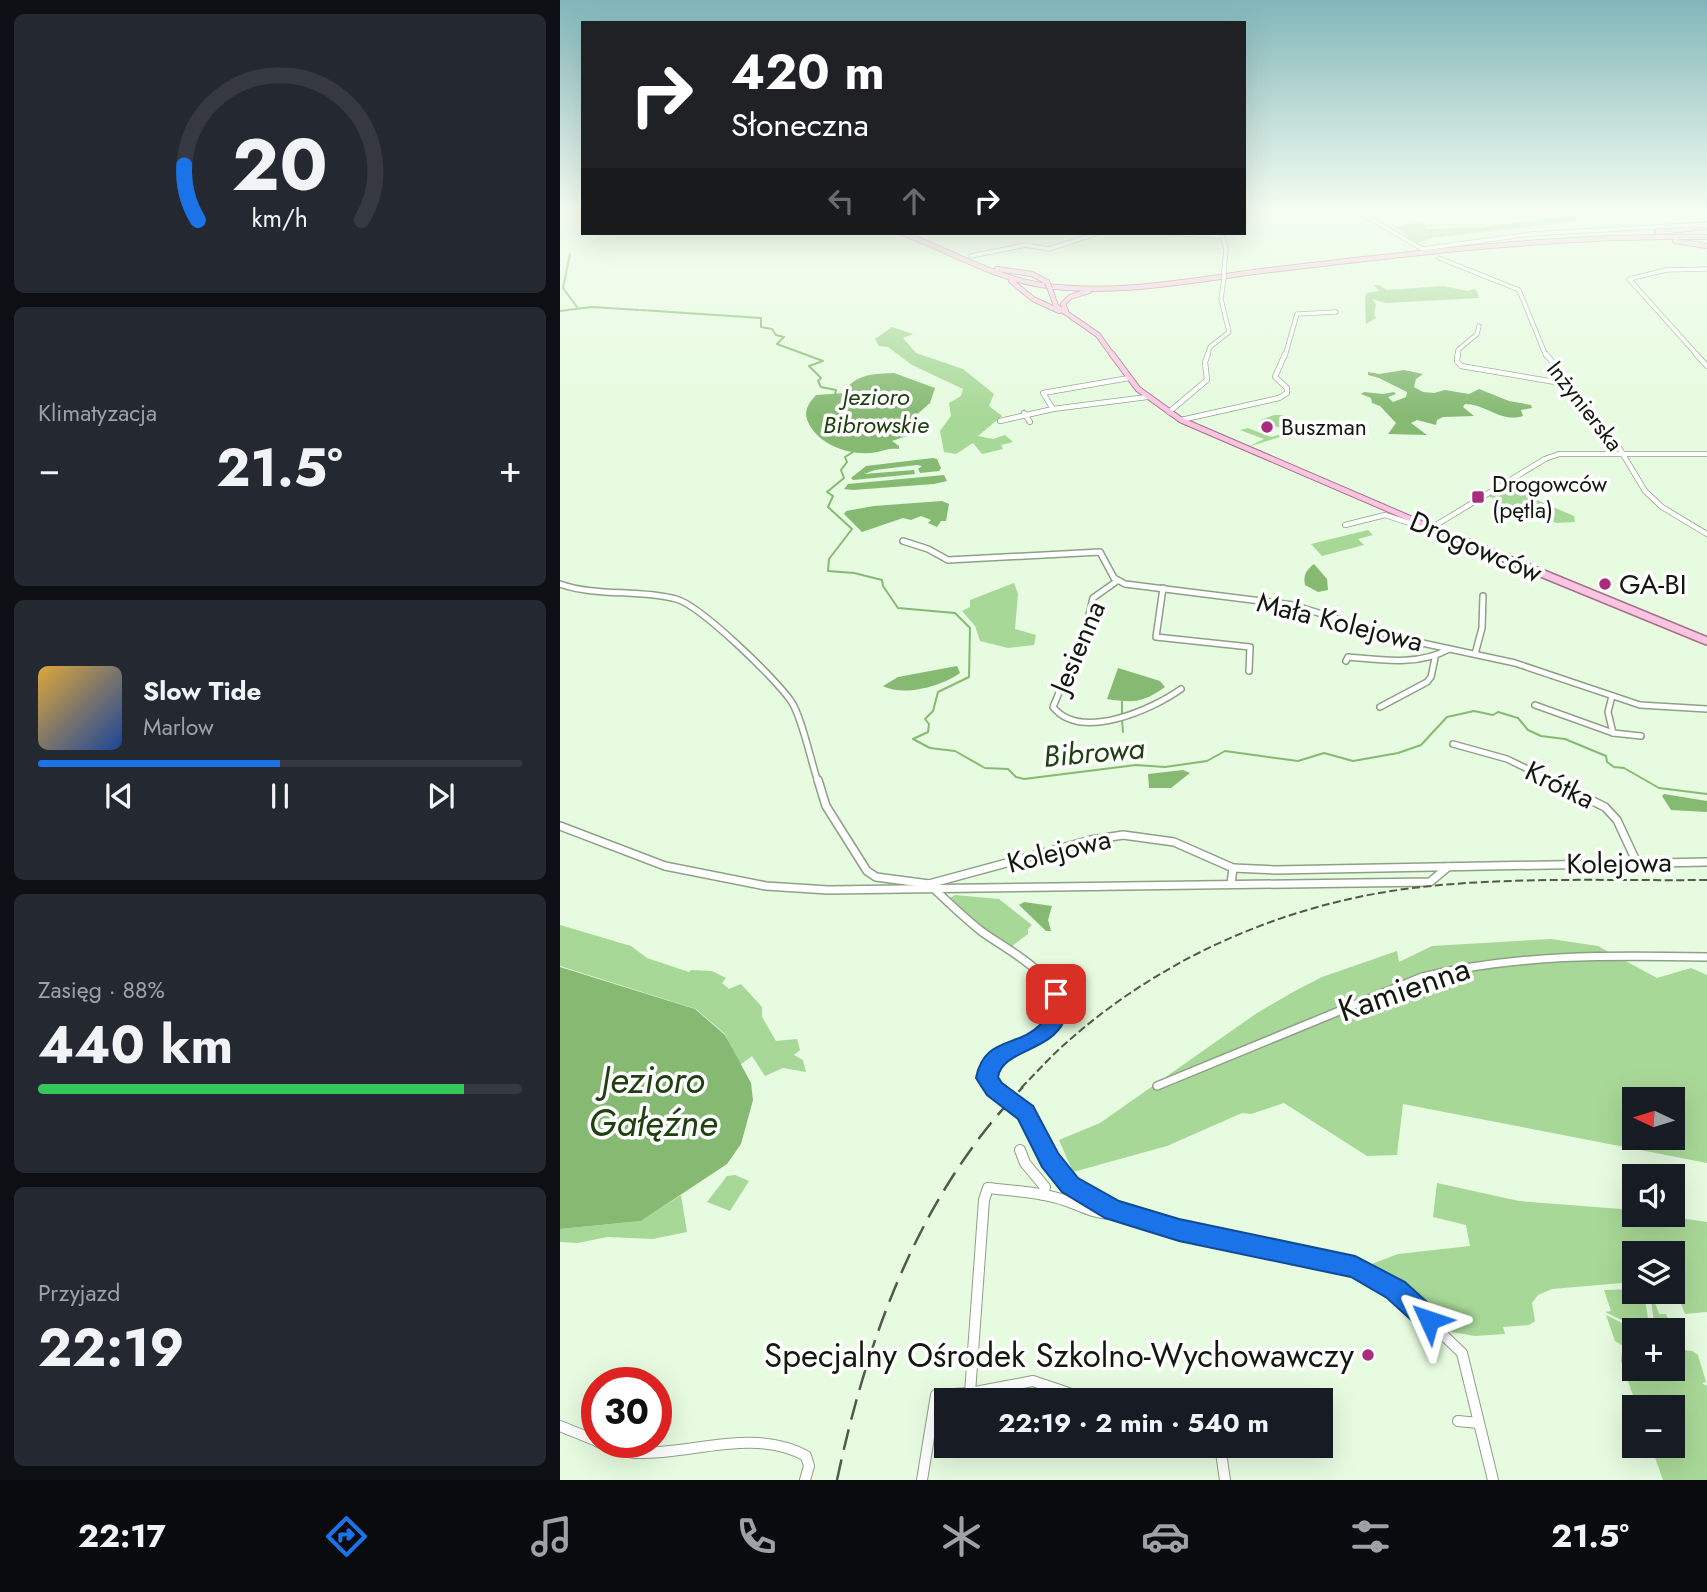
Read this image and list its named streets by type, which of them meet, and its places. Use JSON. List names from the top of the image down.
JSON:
{
  "streets": {
    "main road": ["Drogowców"],
    "street": [
      "Inżynierska",
      "Mała Kolejowa",
      "Jesienna",
      "Krótka",
      "Kolejowa",
      "Kamienna"
    ]
  },
  "crossings": [
    ["Mała Kolejowa", "Jesienna"],
    ["Krótka", "Kolejowa"]
  ],
  "water": ["Jezioro Bibrowskie", "Bibrowa", "Jezioro Gałęźne"],
  "places": {
    "other": ["Buszman", "GA-BI", "Specjalny Ośrodek Szkolno-Wychowawczy"],
    "transit": ["Drogowców (pętla)"]
  },
  "north": "left",
  "page": {
    "turn": ["420 m", "Słoneczna"],
    "tile": [
      "Klimatyzacja",
      ["Zasięg · 88%", "440 km"],
      ["Przyjazd", "22:19"]
    ],
    "heat": ["−", "21.5°", "+"],
    "song": ["Slow Tide", "Marlow"],
    "map_buttons": ["+", "−"],
    "limit": "30",
    "trip": "22:19 · 2 min · 540 m",
    "tabs": ["22:17", "21.5°"],
    "gauge": ["20", "km/h"]
  }
}
